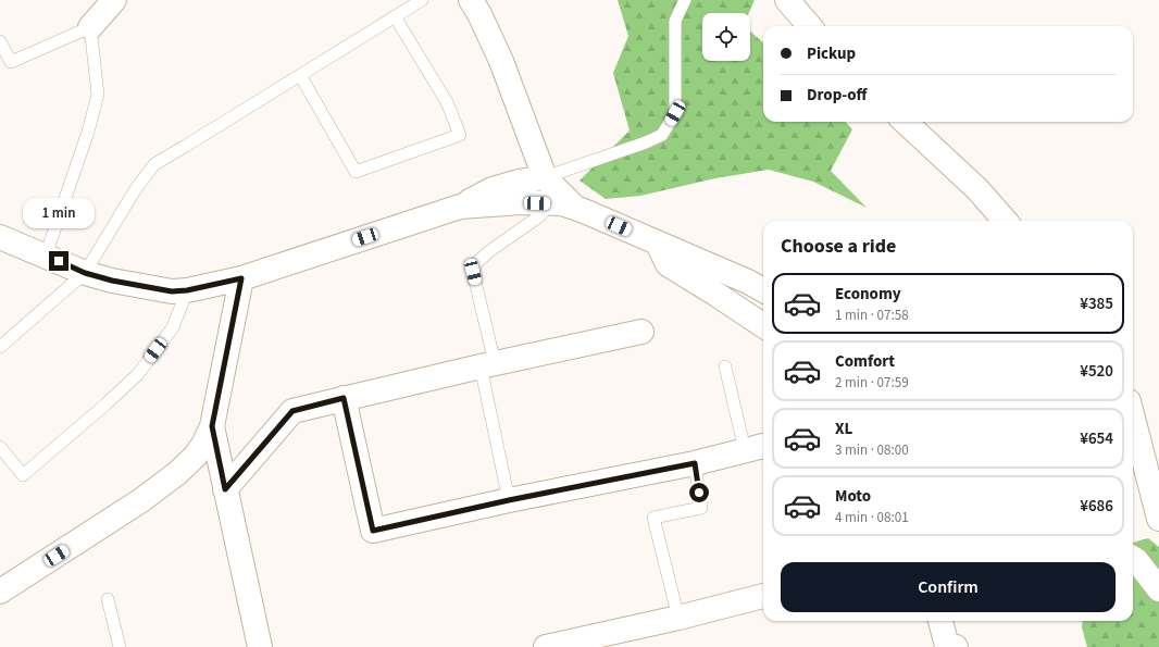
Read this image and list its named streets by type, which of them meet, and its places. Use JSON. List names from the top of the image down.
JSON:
{
  "page": {
    "banner": ["Pickup", "Drop-off"],
    "bubble": "1 min",
    "heading": "Choose a ride",
    "list": [
      {
        "name": "Economy",
        "note": "1 min · 07:58",
        "value": "¥385"
      },
      {
        "name": "Comfort",
        "note": "2 min · 07:59",
        "value": "¥520"
      },
      {
        "name": "XL",
        "note": "3 min · 08:00",
        "value": "¥654"
      },
      {
        "name": "Moto",
        "note": "4 min · 08:01",
        "value": "¥686"
      }
    ],
    "buttons": "Confirm"
  }
}
